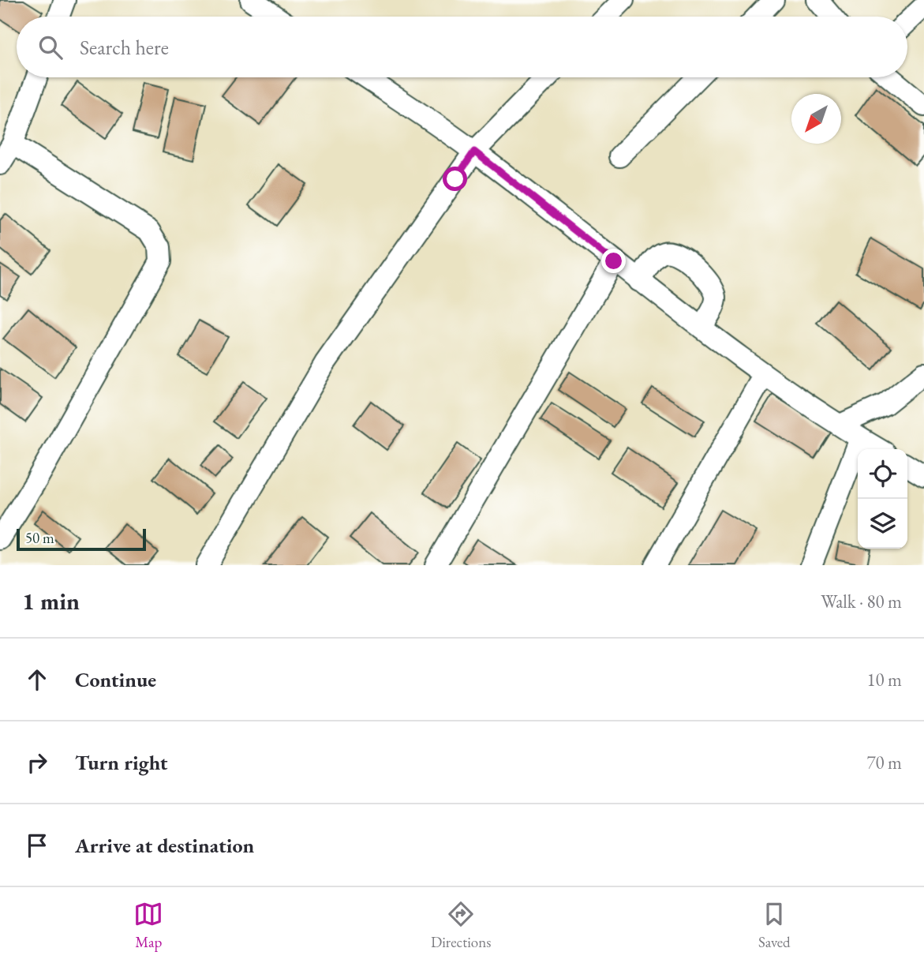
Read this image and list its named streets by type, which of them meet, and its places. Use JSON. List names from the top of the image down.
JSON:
{
  "scale_bar": "50 m",
  "north": "bottom left",
  "page": {
    "search": "Search here",
    "scale": "50 m",
    "heading": ["1 min", "Walk · 80 m"],
    "list": [
      ["Continue", "10 m"],
      ["Turn right", "70 m"],
      "Arrive at destination"
    ],
    "nav": ["Map", "Directions", "Saved"]
  }
}
